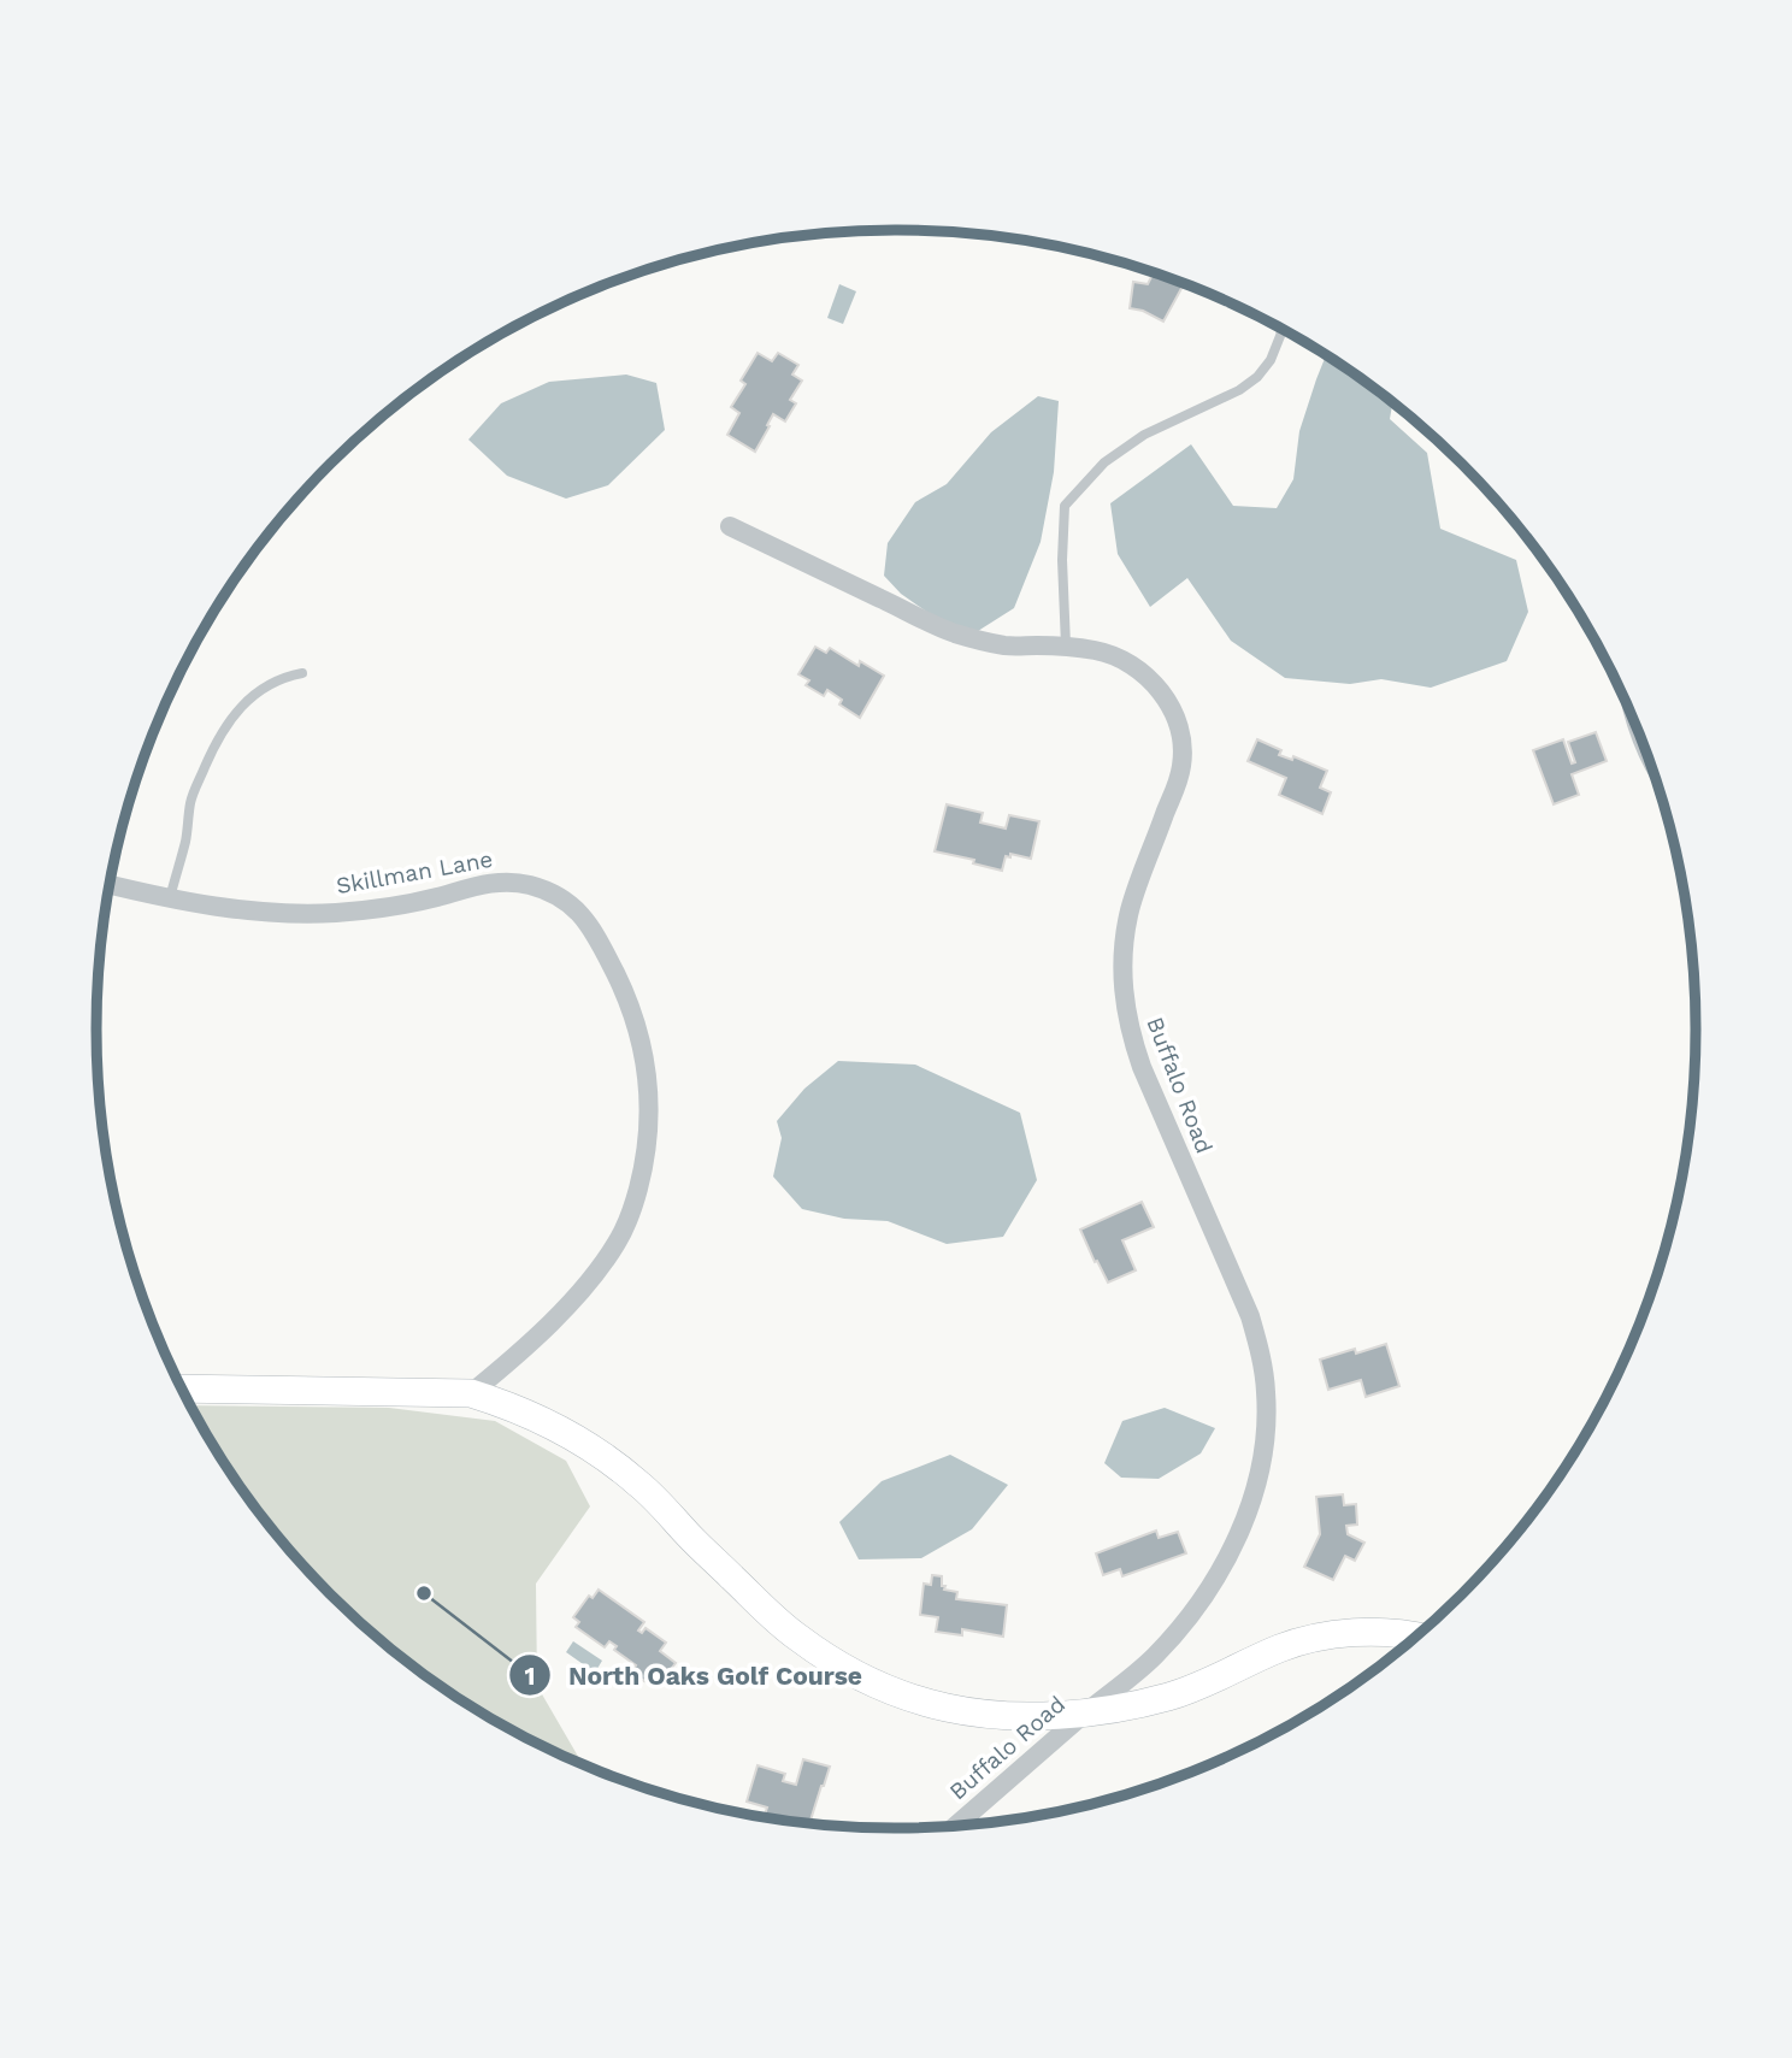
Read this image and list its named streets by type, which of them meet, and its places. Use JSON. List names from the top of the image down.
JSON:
{
  "streets": {
    "street": ["Skillman Lane", "Buffalo Road"]
  },
  "places": ["North Oaks Golf Course"]
}
